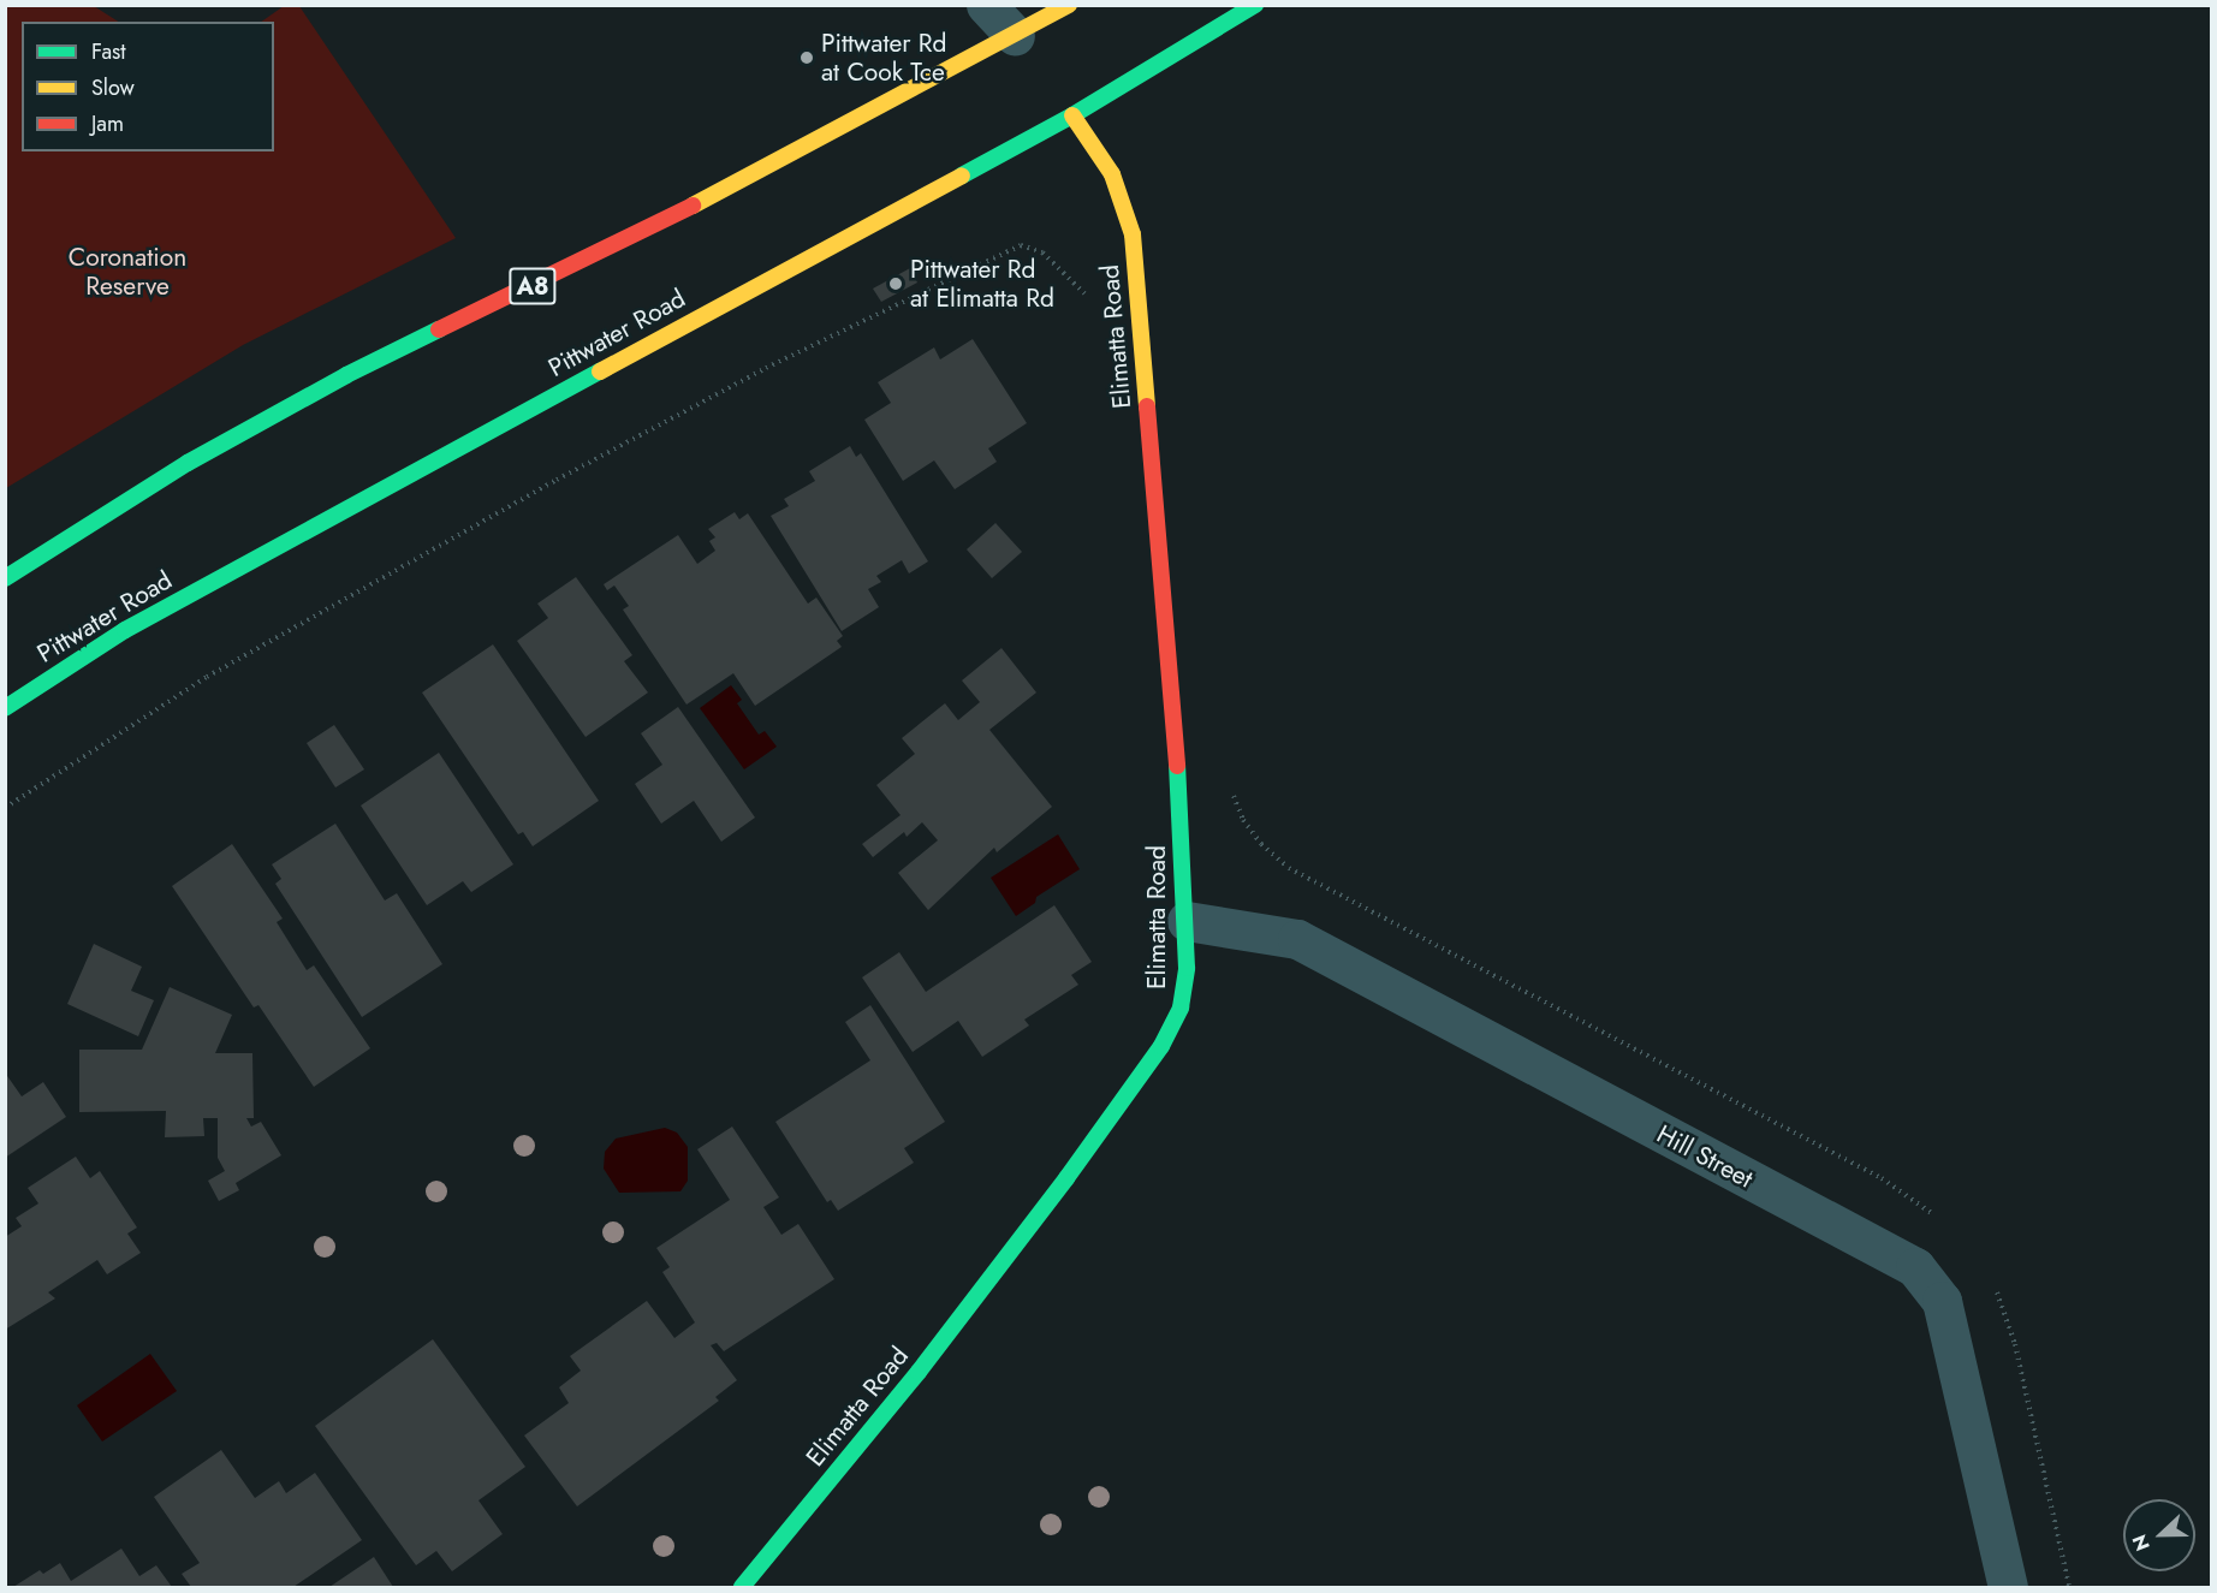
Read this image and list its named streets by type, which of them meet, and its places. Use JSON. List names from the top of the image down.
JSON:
{
  "streets": {
    "main road": ["A8", "Pittwater Road", "Elimatta Road"],
    "street": ["Hill Street"]
  },
  "crossings": [
    ["Pittwater Road", "Elimatta Road"],
    ["Elimatta Road", "Hill Street"]
  ],
  "parks": ["Coronation Reserve"],
  "places": ["Pittwater Rd at Cook Tce", "Pittwater Rd at Elimatta Rd"],
  "legend": ["Fast", "Slow", "Jam"],
  "north": "left"
}
